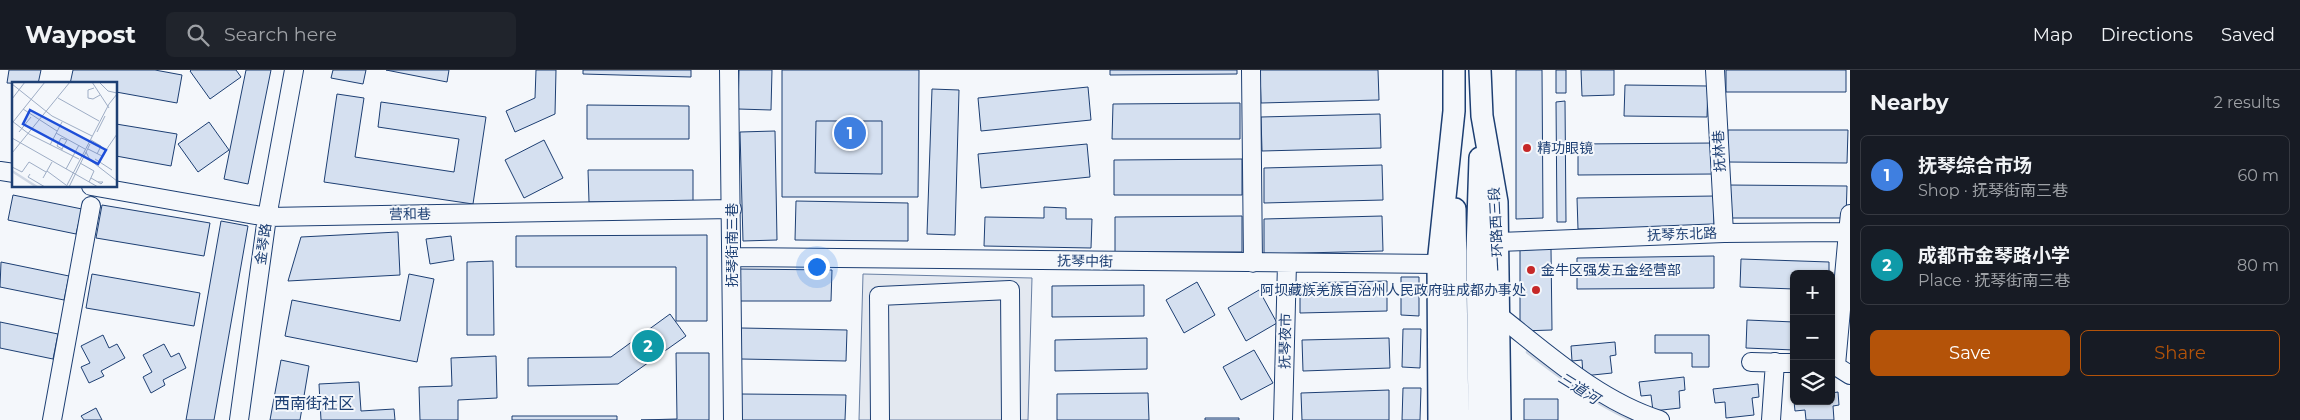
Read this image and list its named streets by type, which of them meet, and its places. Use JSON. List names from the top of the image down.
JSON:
{
  "streets": {
    "main road": ["一环路西三段"],
    "street": [
      "抚林巷",
      "营和巷",
      "抚琴东北路",
      "金琴路",
      "抚琴街南三巷",
      "抚琴中街",
      "抚琴夜市"
    ]
  },
  "crossings": [
    ["抚林巷", "抚琴东北路"],
    ["营和巷", "金琴路"],
    ["营和巷", "抚琴街南三巷"],
    ["一环路西三段", "抚琴东北路"],
    ["抚琴街南三巷", "抚琴中街"],
    ["抚琴中街", "抚琴夜市"]
  ],
  "districts": ["西南街社区"],
  "water": ["三道河"],
  "places": ["精功眼镜", "金牛区强发五金经营部", "阿坝藏族羌族自治州人民政府驻成都办事处"],
  "page": {
    "header": "Waypost",
    "search": "Search here",
    "nav": ["Map", "Directions", "Saved"],
    "heading": ["Nearby", "2 results"],
    "pins": ["1", "2"],
    "list": [
      {
        "mark": "1",
        "name": "抚琴综合市场",
        "note": "Shop · 抚琴街南三巷",
        "value": "60 m"
      },
      {
        "mark": "2",
        "name": "成都市金琴路小学",
        "note": "Place · 抚琴街南三巷",
        "value": "80 m"
      }
    ],
    "map_buttons": ["+", "−"],
    "buttons": ["Save", "Share"]
  }
}
